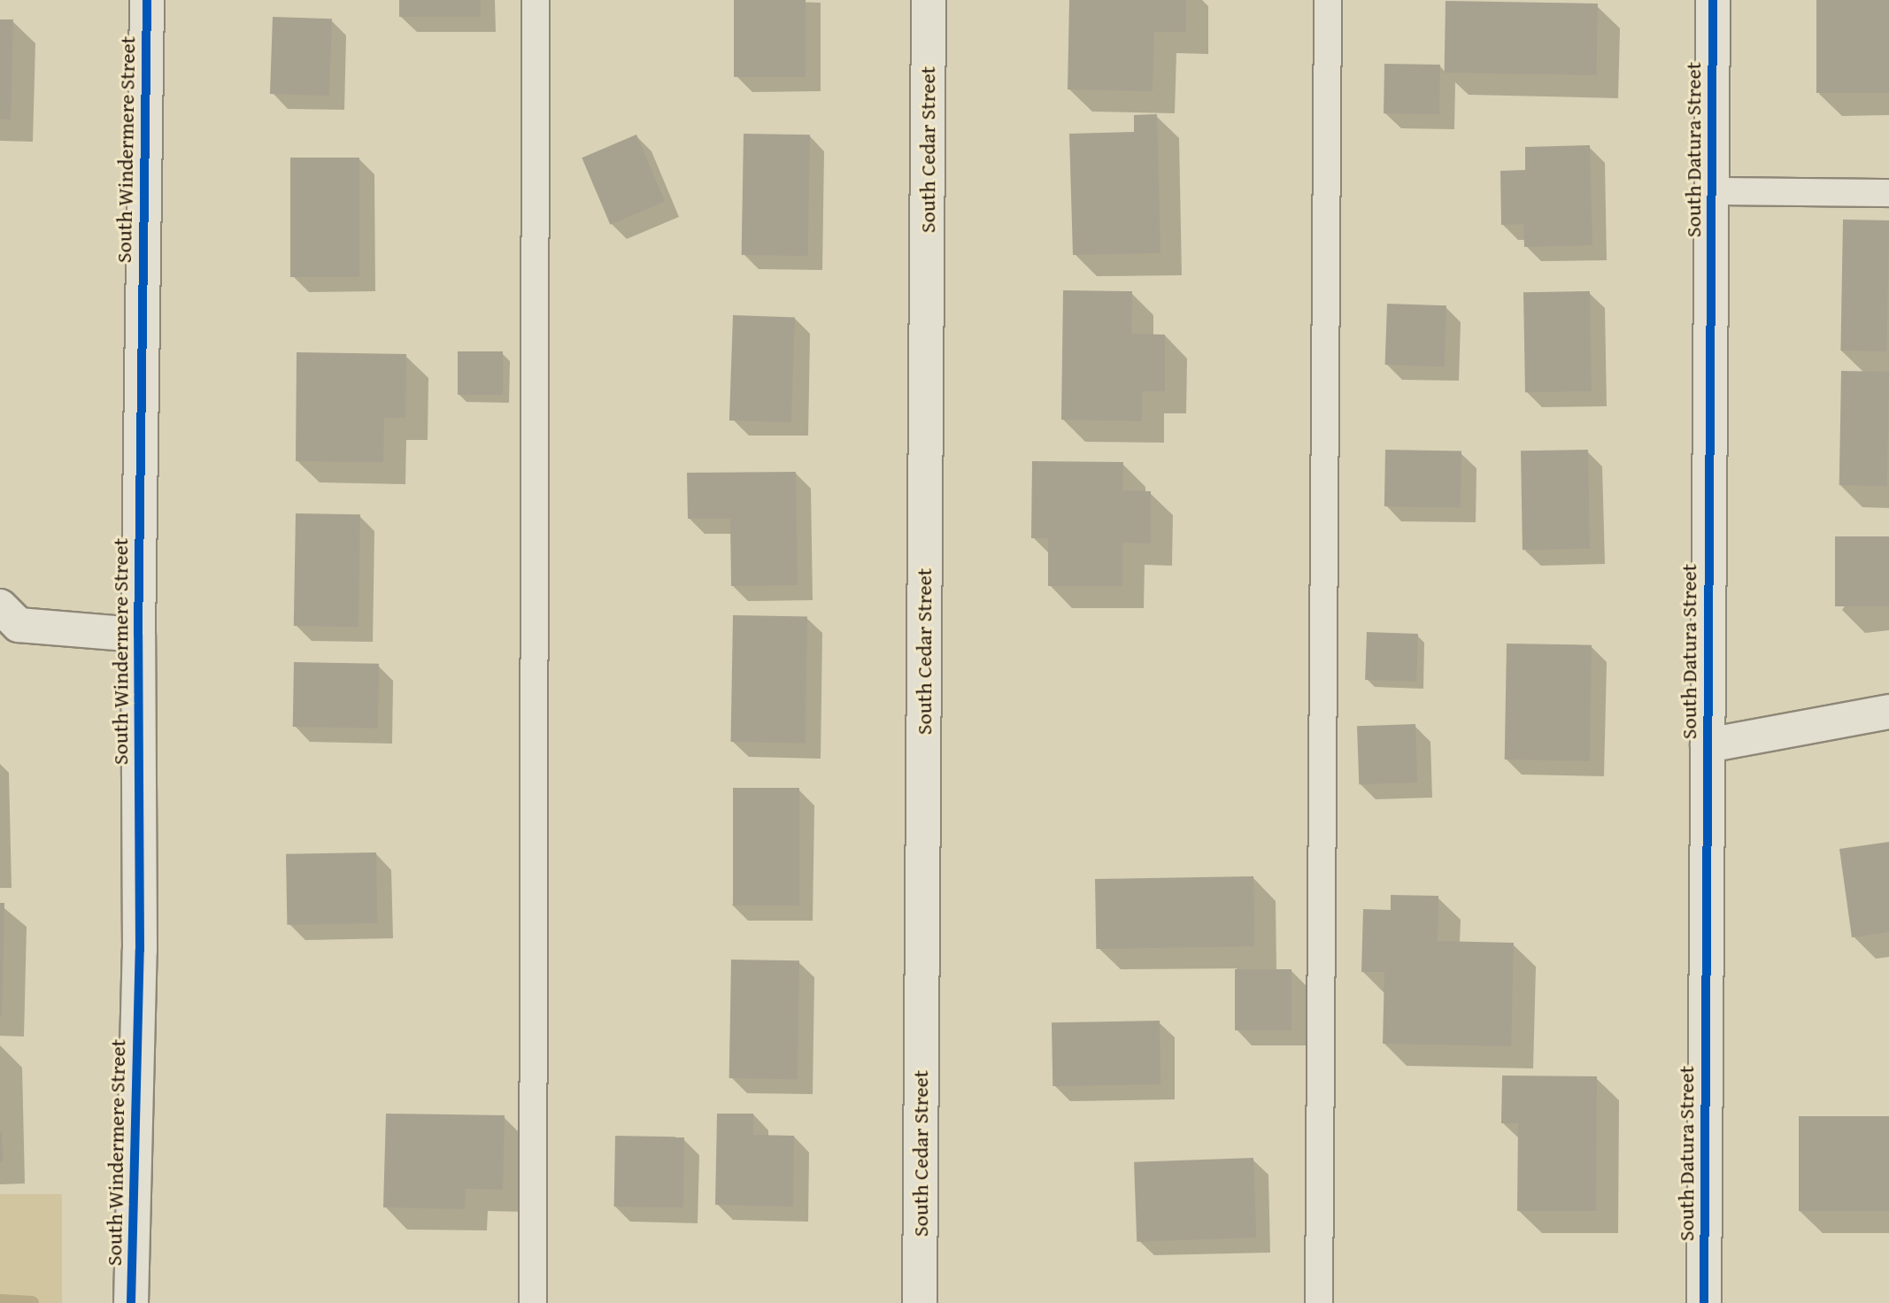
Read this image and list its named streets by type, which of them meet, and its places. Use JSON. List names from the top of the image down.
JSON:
{
  "streets": {
    "street": ["South Windermere Street", "South Cedar Street", "South Datura Street"]
  }
}
